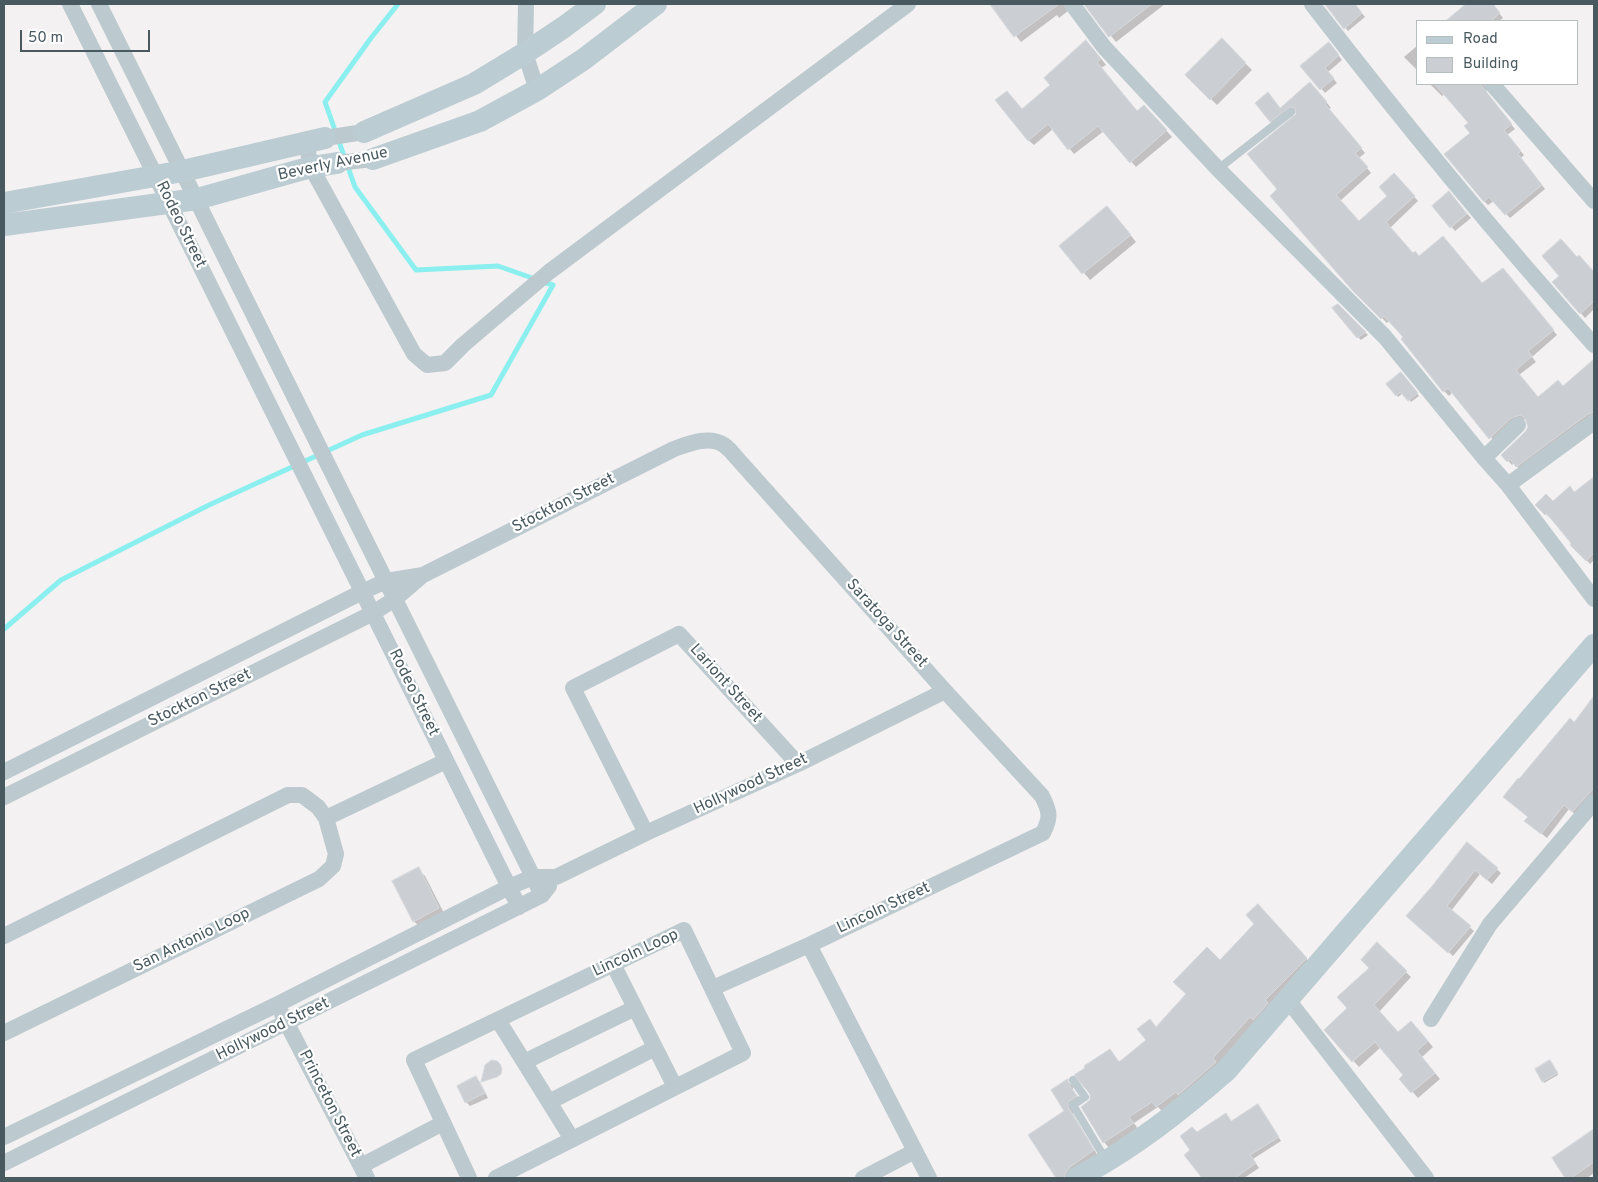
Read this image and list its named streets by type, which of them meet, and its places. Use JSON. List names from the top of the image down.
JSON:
{
  "streets": {
    "street": [
      "Beverly Avenue",
      "Rodeo Street",
      "Stockton Street",
      "Saratoga Street",
      "Lariont Street",
      "Hollywood Street",
      "Lincoln Street",
      "San Antonio Loop",
      "Lincoln Loop",
      "Princeton Street"
    ]
  },
  "crossings": [
    ["Beverly Avenue", "Rodeo Street"],
    ["Rodeo Street", "Stockton Street"],
    ["Rodeo Street", "Hollywood Street"],
    ["Stockton Street", "Saratoga Street"],
    ["Saratoga Street", "Hollywood Street"],
    ["Saratoga Street", "Lincoln Street"],
    ["Lariont Street", "Hollywood Street"],
    ["Hollywood Street", "Princeton Street"],
    ["Lincoln Street", "Lincoln Loop"]
  ],
  "legend": ["Road", "Building"],
  "scale_bar": "50 m"
}
